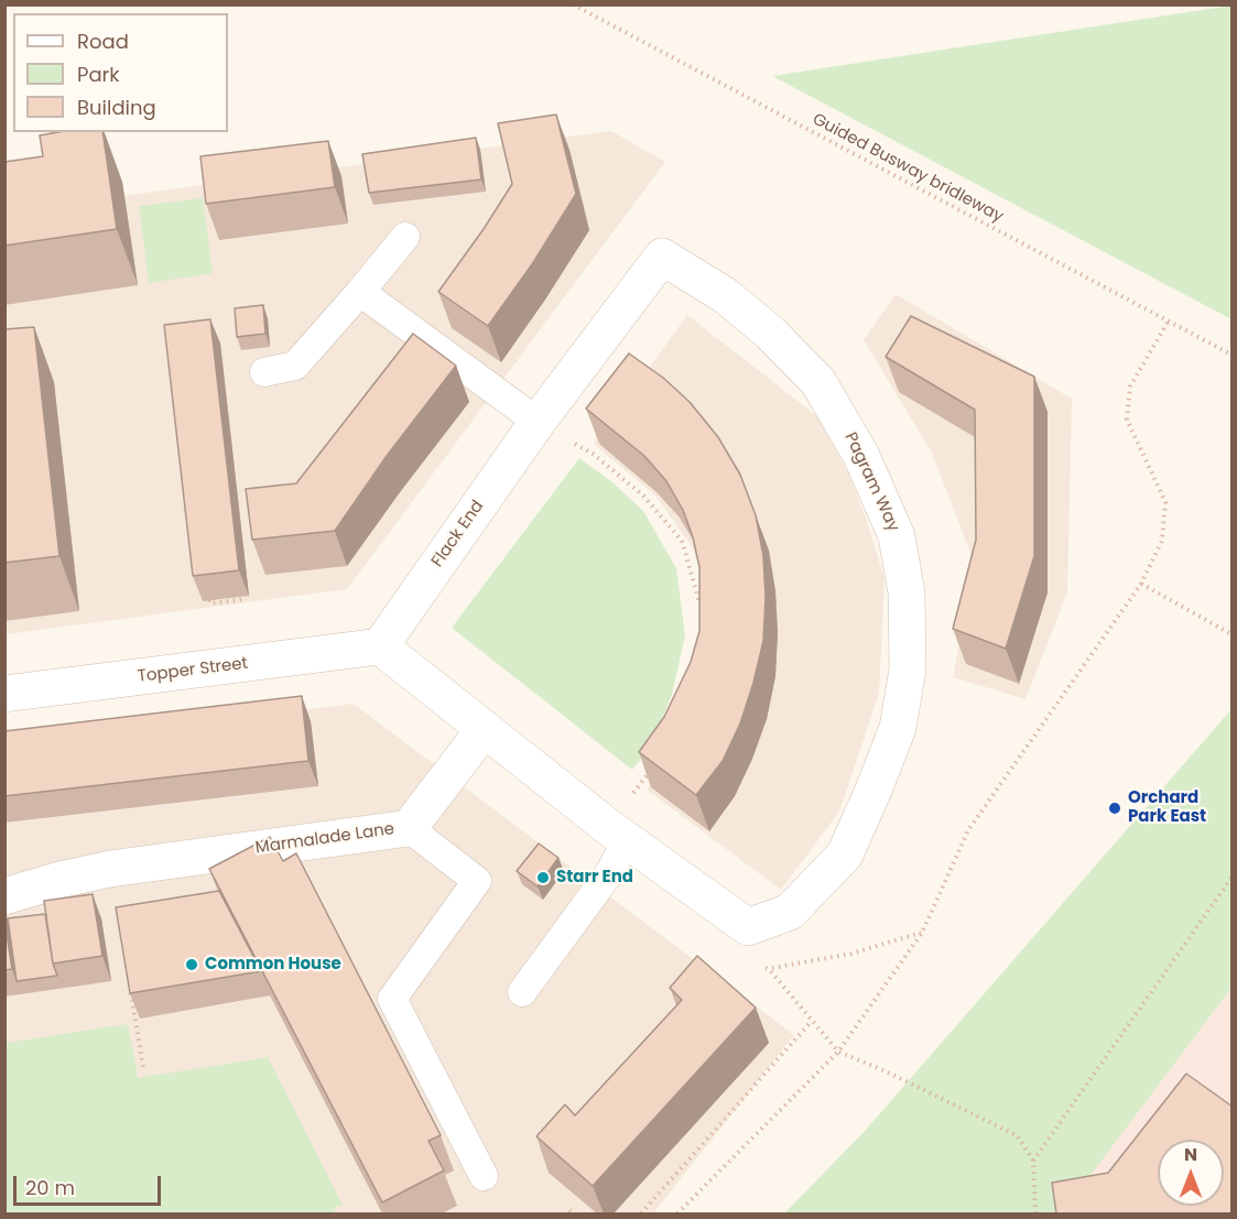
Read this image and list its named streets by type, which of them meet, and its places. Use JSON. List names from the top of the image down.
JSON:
{
  "streets": {
    "street": [
      "Pagram Way",
      "Flack End",
      "Topper Street",
      "Marmalade Lane"
    ],
    "path": ["Guided Busway bridleway"]
  },
  "crossings": [
    ["Pagram Way", "Flack End"],
    ["Flack End", "Topper Street"]
  ],
  "places": ["Orchard Park East", "Starr End", "Common House"],
  "legend": ["Road", "Park", "Building"],
  "scale_bar": "20 m",
  "north": "top"
}
